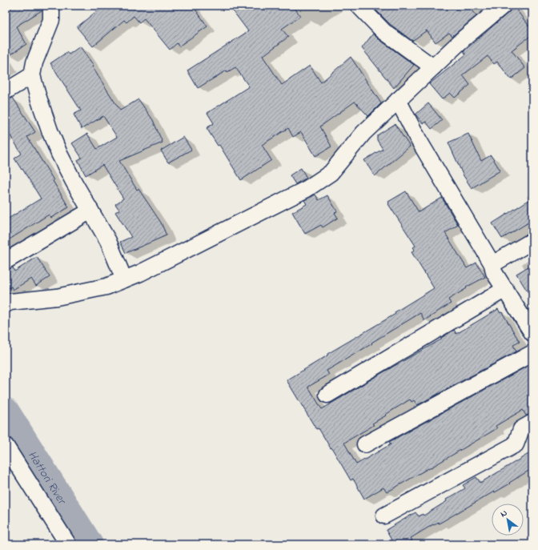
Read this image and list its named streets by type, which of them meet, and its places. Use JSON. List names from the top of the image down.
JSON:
{
  "water": ["Hattori River"],
  "north": "top left"
}
